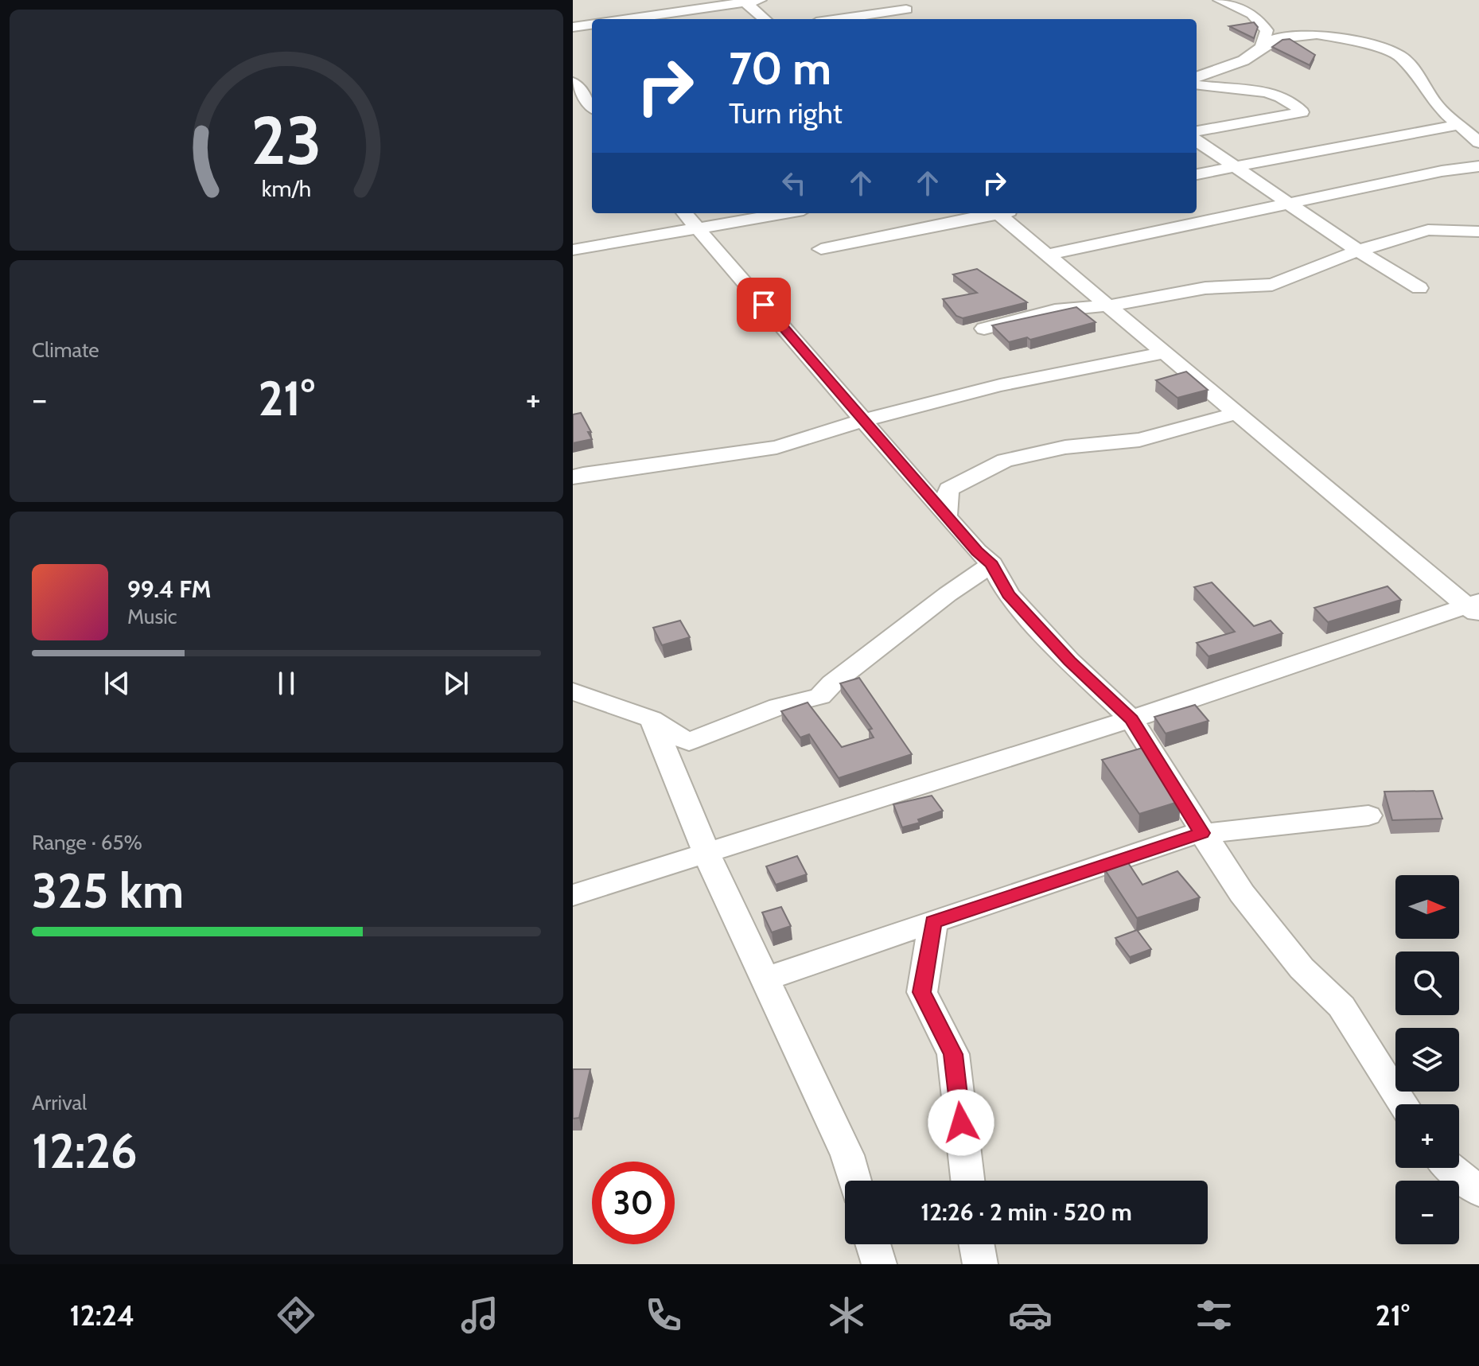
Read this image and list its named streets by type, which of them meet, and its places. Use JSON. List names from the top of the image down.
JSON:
{
  "north": "right",
  "page": {
    "turn": ["70 m", "Turn right"],
    "tile": [
      "Climate",
      ["Range · 65%", "325 km"],
      ["Arrival", "12:26"]
    ],
    "heat": ["−", "21°", "+"],
    "song": ["99.4 FM", "Music"],
    "map_buttons": ["+", "−"],
    "limit": "30",
    "trip": "12:26 · 2 min · 520 m",
    "tabs": ["12:24", "21°"],
    "gauge": ["23", "km/h"]
  }
}
